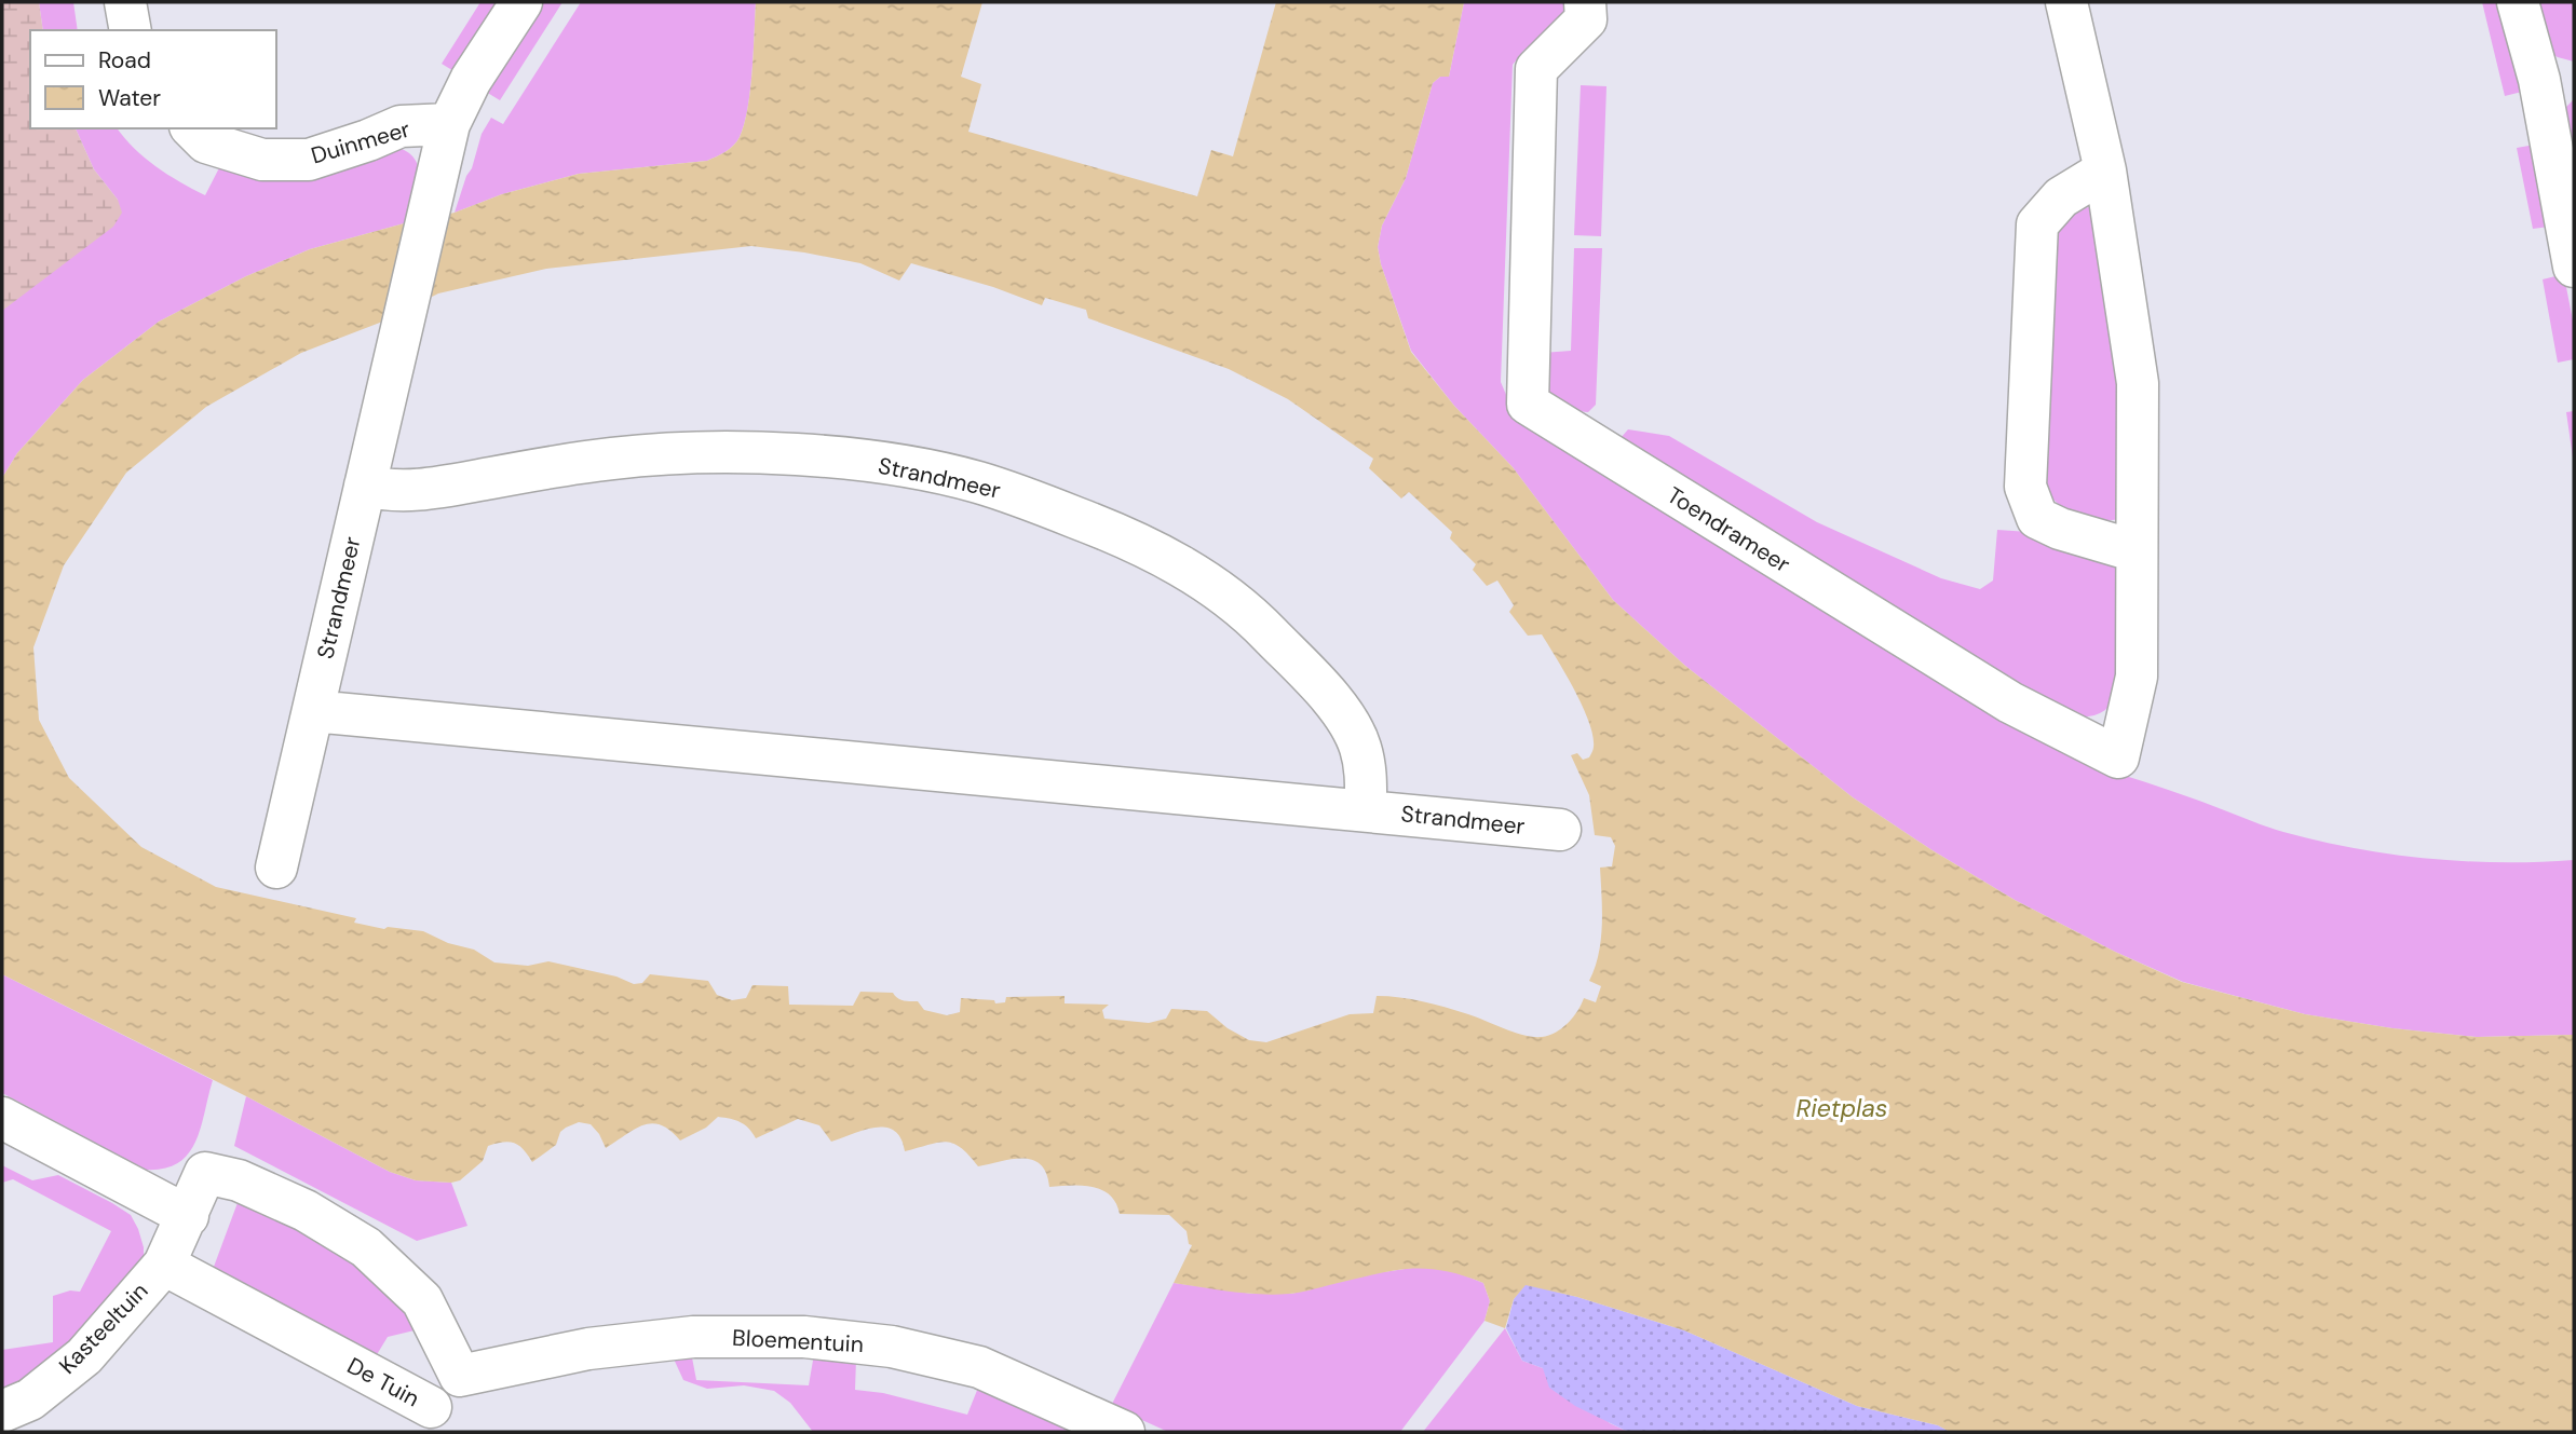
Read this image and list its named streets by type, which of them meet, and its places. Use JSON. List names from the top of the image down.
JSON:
{
  "streets": {
    "street": [
      "Duinmeer",
      "Strandmeer",
      "Toendrameer",
      "Kasteeltuin",
      "Bloementuin",
      "De Tuin"
    ]
  },
  "crossings": [
    ["Duinmeer", "Strandmeer"],
    ["Kasteeltuin", "De Tuin"],
    ["Bloementuin", "De Tuin"]
  ],
  "water": ["Rietplas"],
  "legend": ["Road", "Water"]
}
